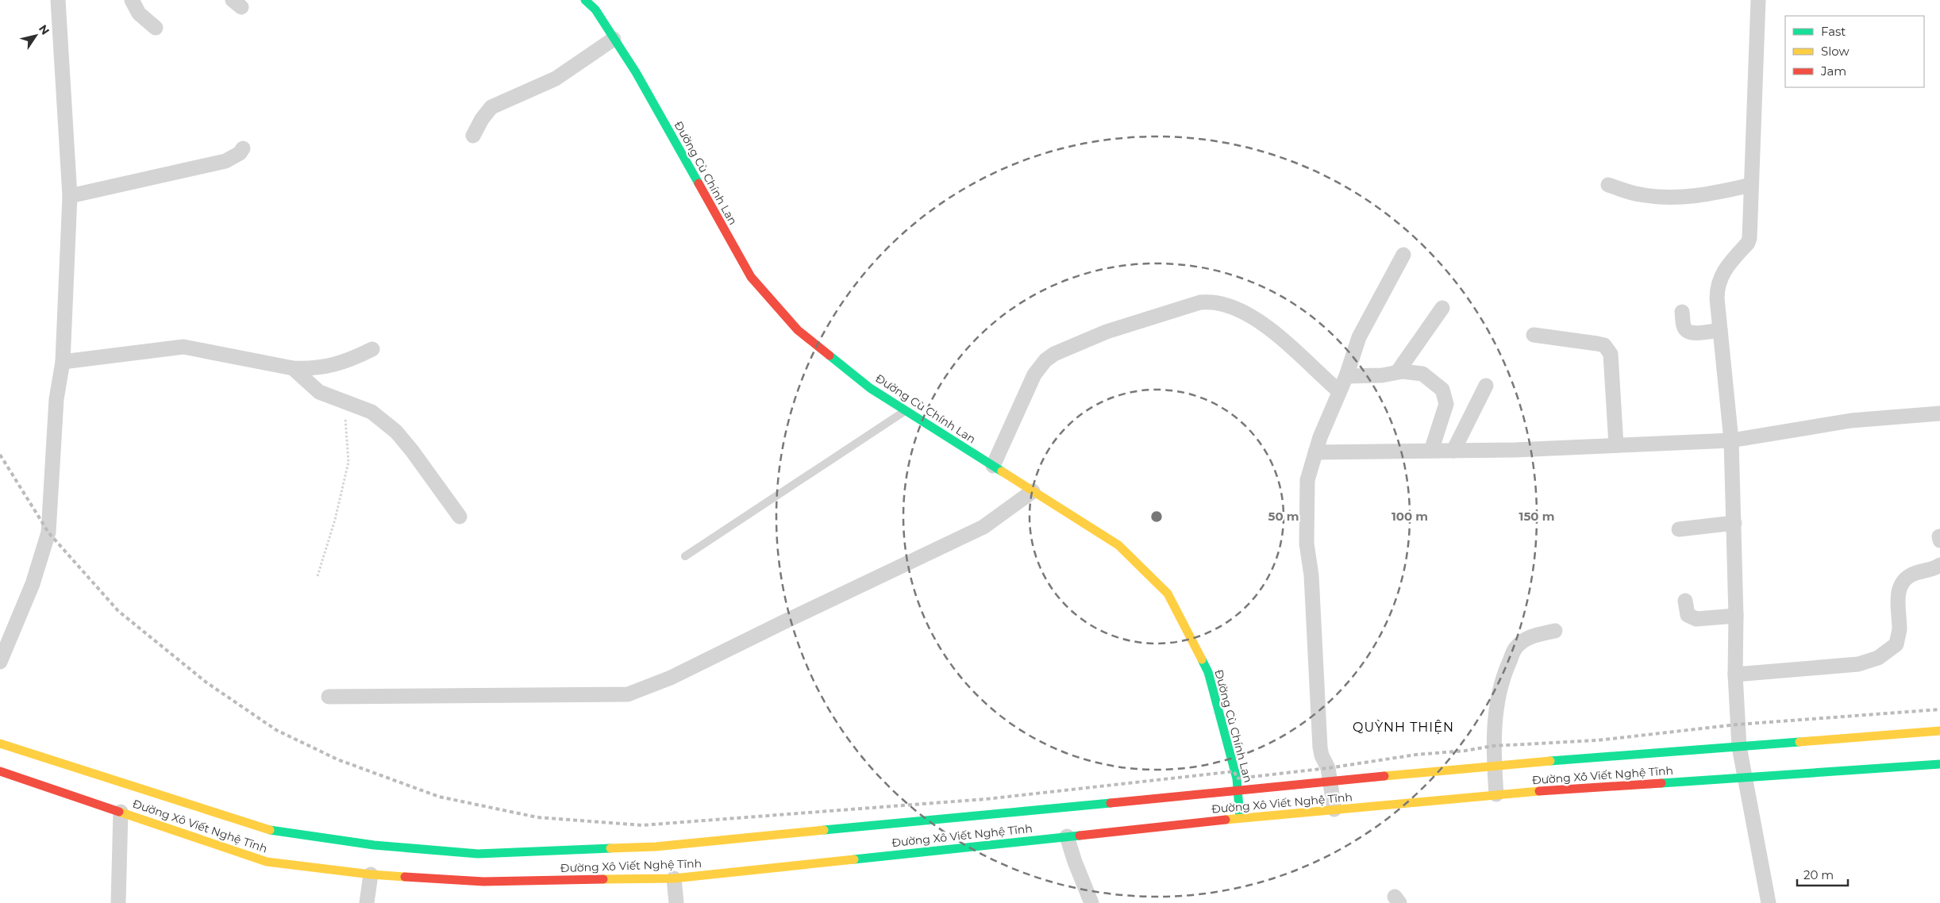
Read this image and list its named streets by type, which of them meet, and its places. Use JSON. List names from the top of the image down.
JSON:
{
  "streets": {
    "main road": ["Đường Cù Chính Lan", "Đường Xô Viết Nghệ Tĩnh"]
  },
  "crossings": [
    ["Đường Cù Chính Lan", "Đường Xô Viết Nghệ Tĩnh"]
  ],
  "districts": ["QUỲNH THIỆN"],
  "legend": ["Fast", "Slow", "Jam"],
  "scale_bar": "20 m",
  "north": "top right",
  "rings": ["50 m", "100 m", "150 m"]
}
